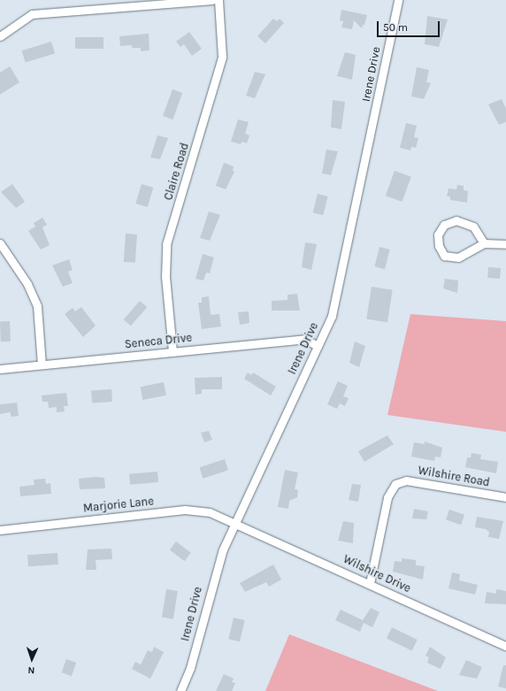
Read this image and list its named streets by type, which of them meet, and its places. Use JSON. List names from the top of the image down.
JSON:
{
  "streets": {
    "street": [
      "Irene Drive",
      "Claire Road",
      "Seneca Drive",
      "Wilshire Road",
      "Marjorie Lane",
      "Wilshire Drive"
    ]
  },
  "crossings": [
    ["Irene Drive", "Seneca Drive"],
    ["Irene Drive", "Marjorie Lane"],
    ["Irene Drive", "Wilshire Drive"],
    ["Claire Road", "Seneca Drive"],
    ["Wilshire Road", "Wilshire Drive"],
    ["Marjorie Lane", "Wilshire Drive"]
  ],
  "scale_bar": "50 m",
  "north": "bottom"
}
